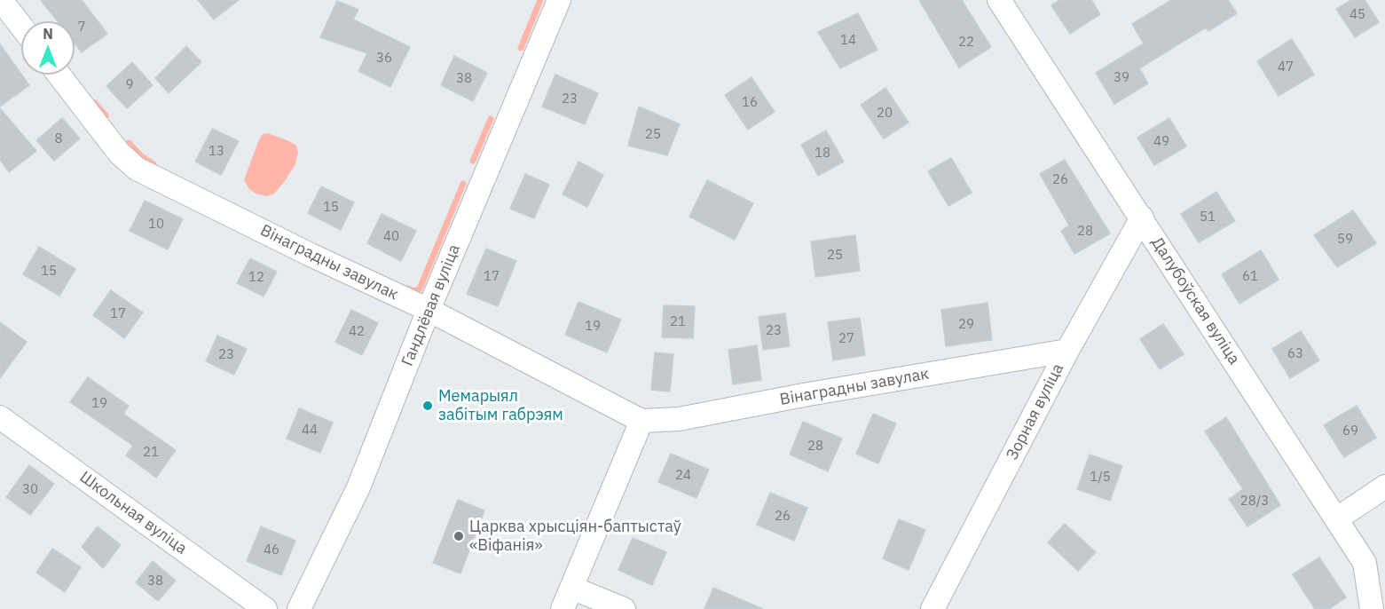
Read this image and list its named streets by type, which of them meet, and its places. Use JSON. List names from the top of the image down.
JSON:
{
  "streets": {
    "street": [
      "Вінаградны завулак",
      "Далубоўская вуліца",
      "Гандлёвая вуліца",
      "Зорная вуліца",
      "Школьная вуліца"
    ]
  },
  "crossings": [
    ["Вінаградны завулак", "Гандлёвая вуліца"],
    ["Вінаградны завулак", "Зорная вуліца"],
    ["Далубоўская вуліца", "Зорная вуліца"]
  ],
  "places": ["Мемарыял забітым габрэям", "Царква хрысціян-баптыстаў «Віфанія»"],
  "house_numbers": [
    "45",
    "7",
    "14",
    "22",
    "36",
    "47",
    "39",
    "38",
    "9",
    "23",
    "16",
    "20",
    "25",
    "8",
    "49",
    "13",
    "18",
    "26",
    "15",
    "51",
    "10",
    "28",
    "40",
    "59",
    "25",
    "15",
    "17",
    "61",
    "12",
    "17",
    "21",
    "29",
    "19",
    "23",
    "42",
    "27",
    "63",
    "23",
    "19",
    "44",
    "69",
    "28",
    "21",
    "24",
    "1/5",
    "30",
    "28/3",
    "26",
    "46",
    "38"
  ],
  "north": "top"
}
